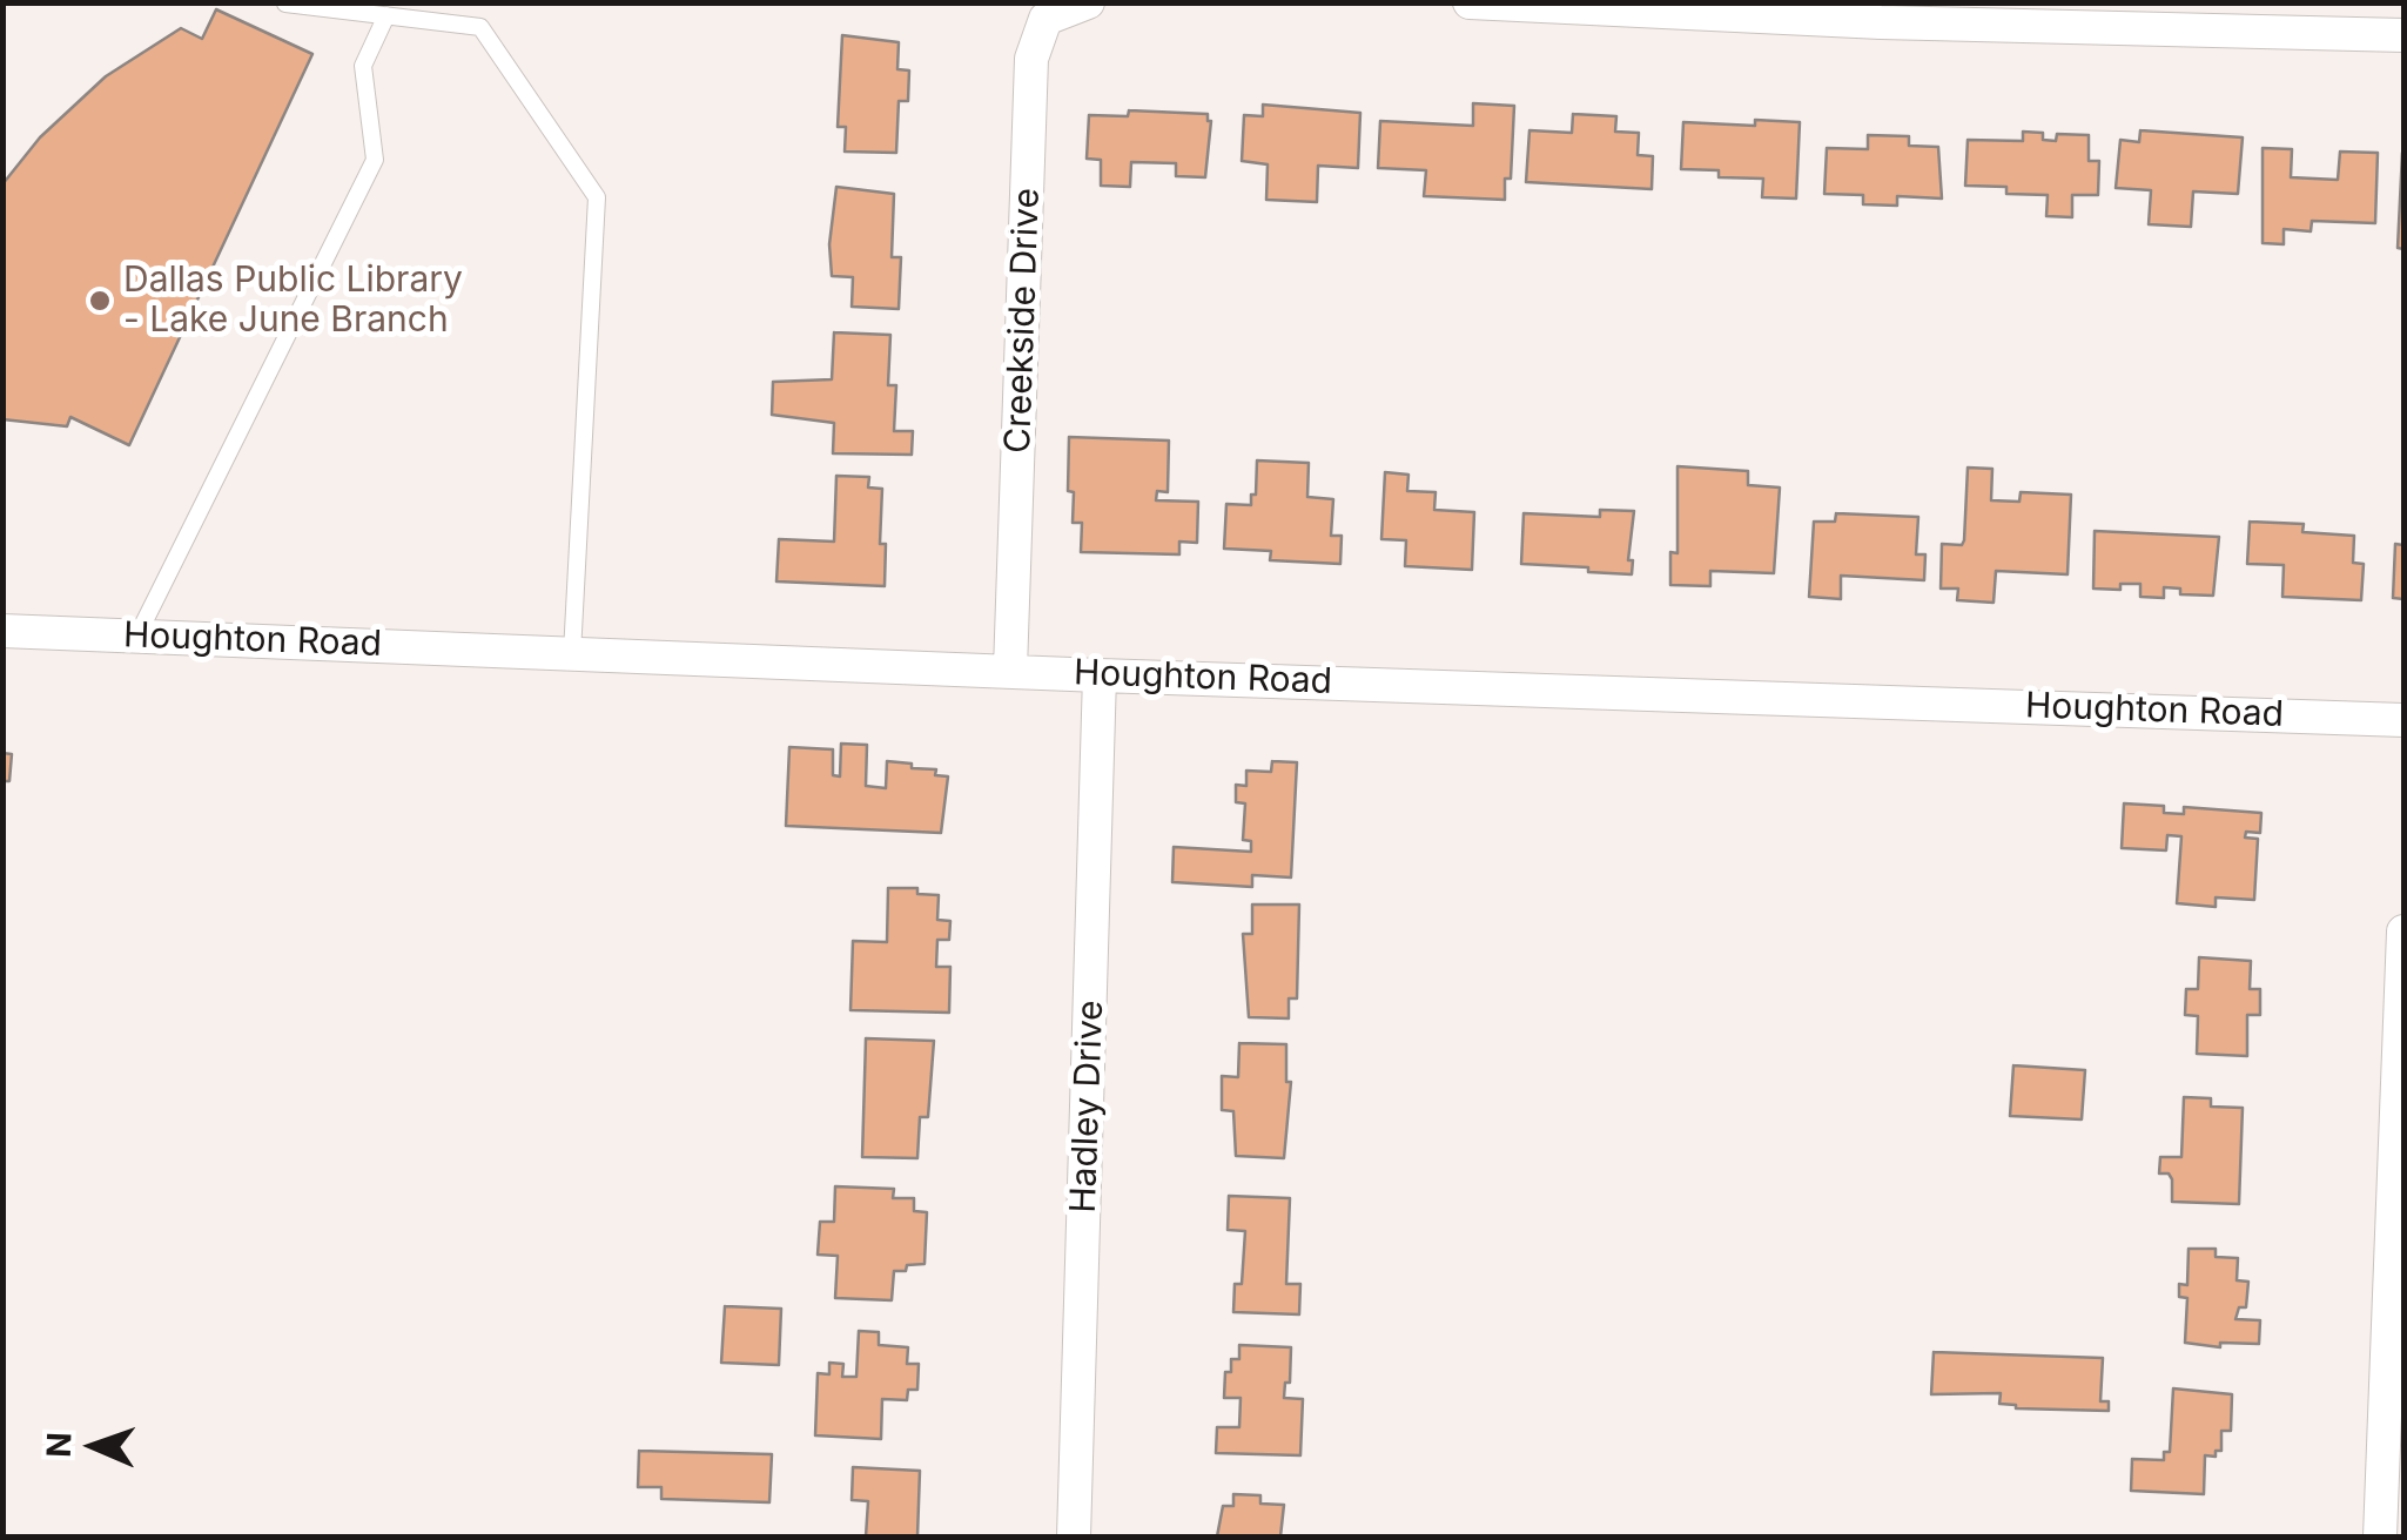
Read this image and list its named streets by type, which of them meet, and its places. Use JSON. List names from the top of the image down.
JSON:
{
  "streets": {
    "street": ["Creekside Drive", "Houghton Road", "Hadley Drive"]
  },
  "crossings": [
    ["Creekside Drive", "Houghton Road"],
    ["Houghton Road", "Hadley Drive"]
  ],
  "places": ["Dallas Public Library - Lake June Branch"],
  "north": "left"
}
